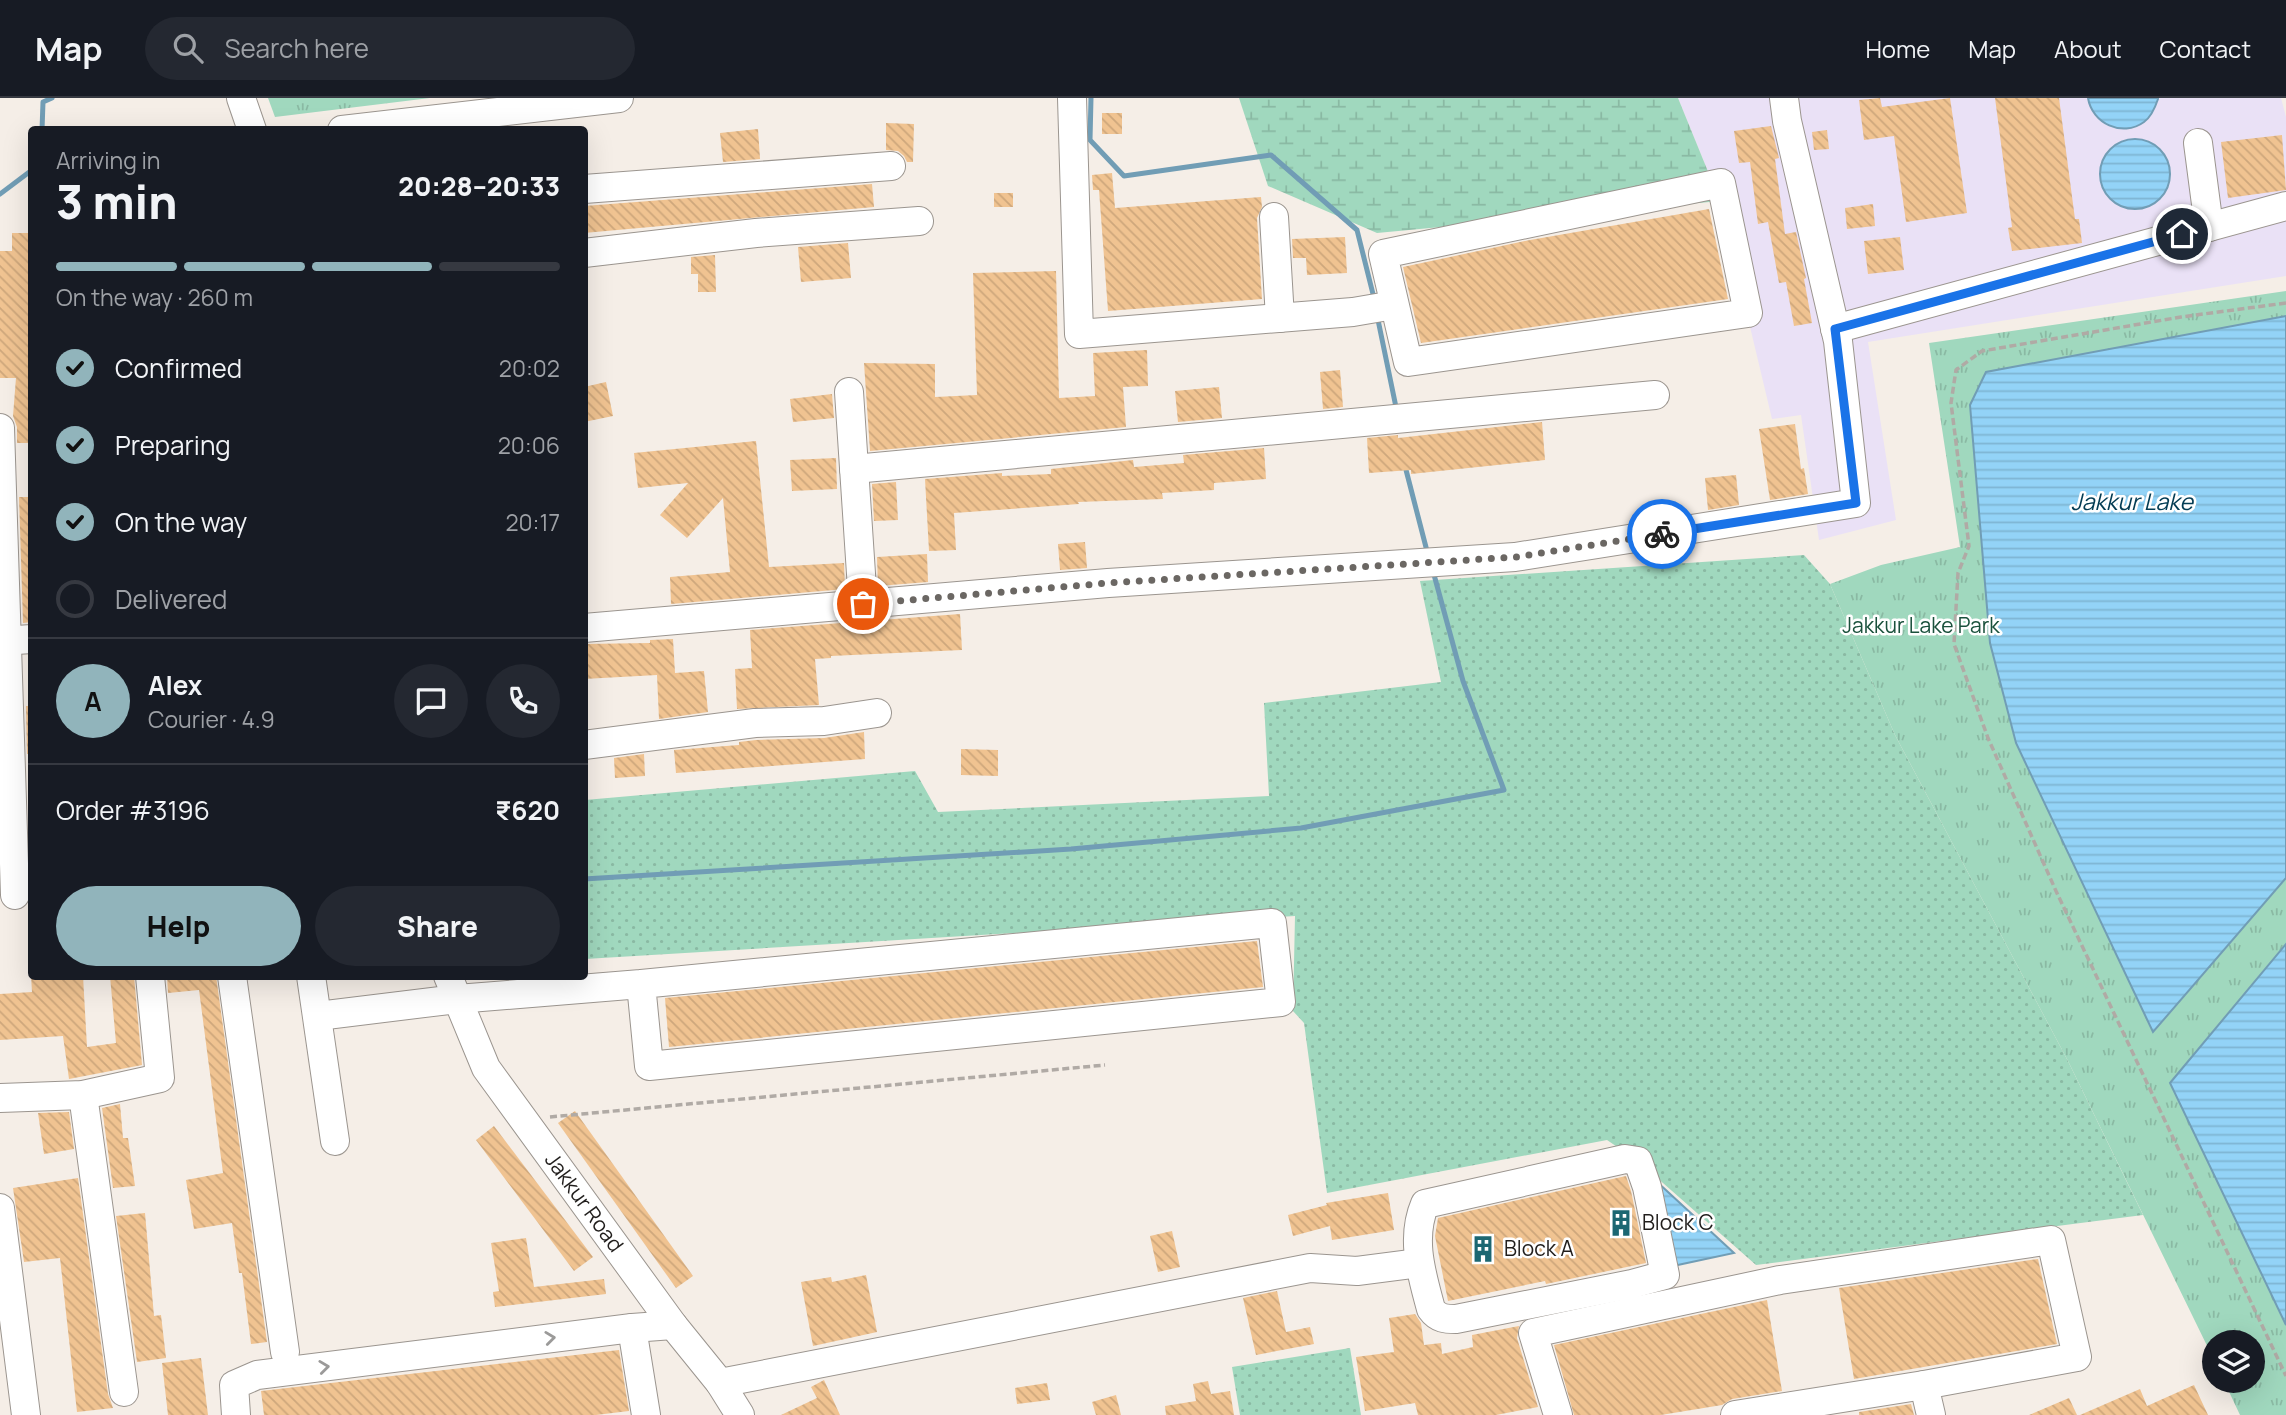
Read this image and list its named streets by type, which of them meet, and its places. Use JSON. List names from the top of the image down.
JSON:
{
  "streets": {
    "street": ["Jakkur Road"]
  },
  "water": ["Jakkur Lake"],
  "parks": ["Jakkur Lake Park"],
  "places": {
    "building": ["Block C", "Block A"]
  },
  "page": {
    "header": "Map",
    "search": "Search here",
    "nav": [
      "Home",
      "Map",
      "About",
      "Contact"
    ],
    "heading": ["3 min", "Arriving in", "20:28–20:33"],
    "panel": [
      "Alex",
      "Courier · 4.9",
      "Order #3196",
      "₹620"
    ],
    "bar": "On the way · 260 m",
    "list": [
      ["Confirmed", "20:02"],
      ["Preparing", "20:06"],
      ["On the way", "20:17"],
      "Delivered"
    ],
    "round": "A",
    "buttons": ["Help", "Share"]
  }
}
